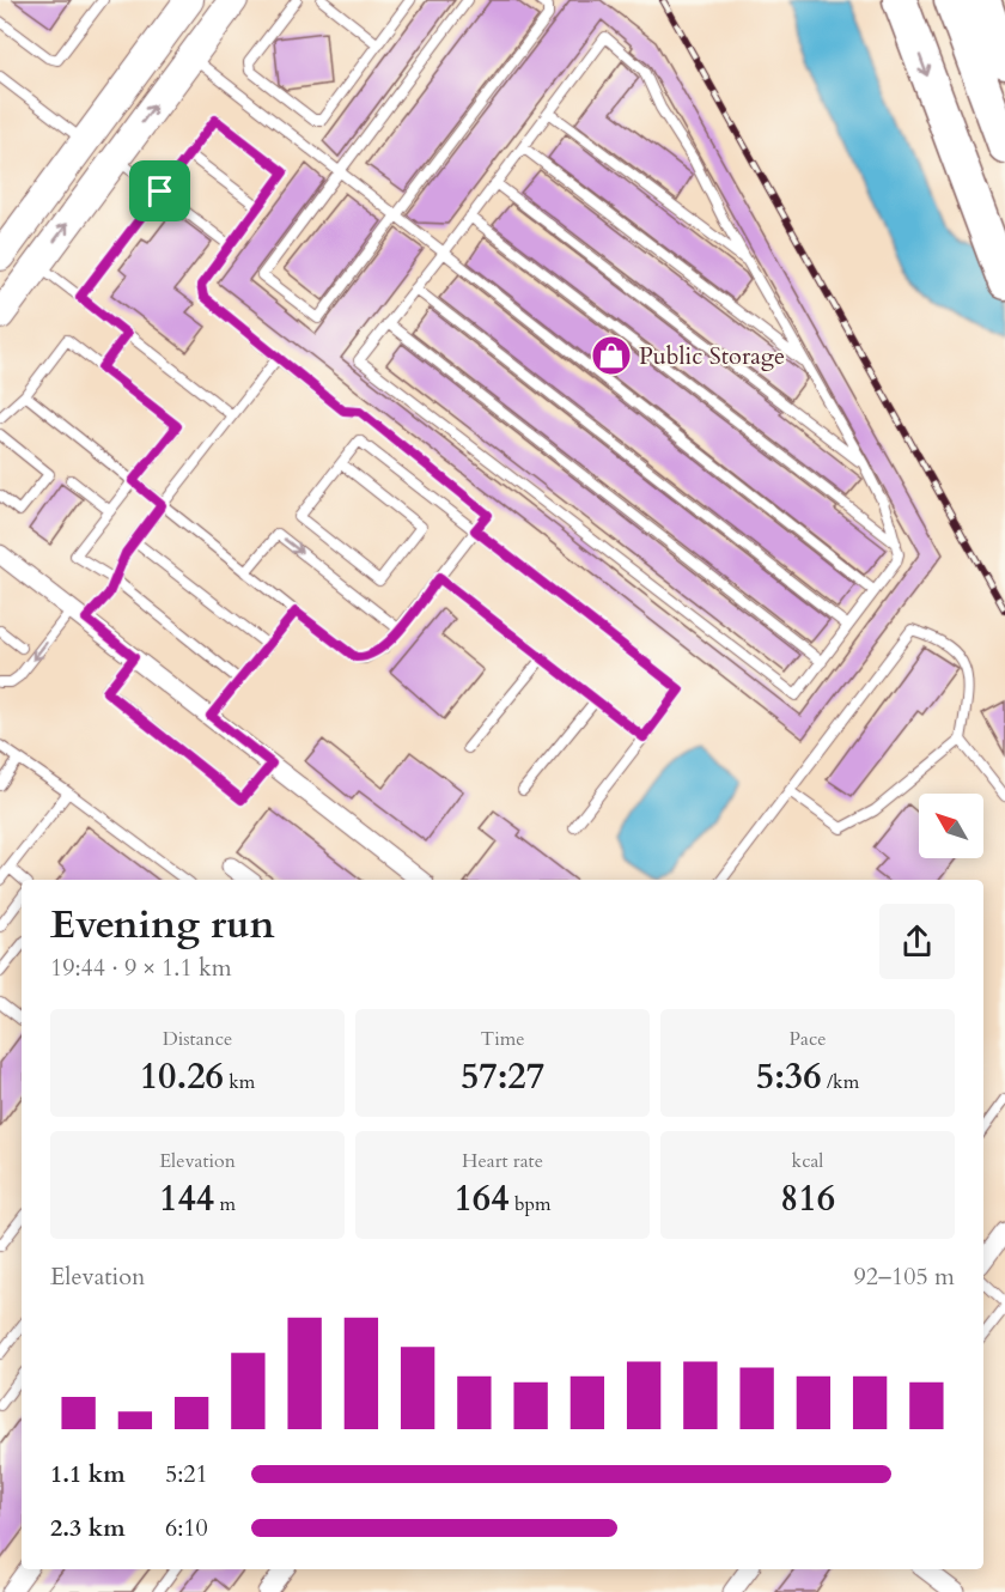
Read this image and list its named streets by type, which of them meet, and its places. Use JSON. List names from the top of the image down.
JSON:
{
  "places": {
    "shop": ["Public Storage"]
  },
  "north": "top left",
  "page": {
    "heading": ["Evening run", "19:44 · 9 × 1.1 km"],
    "stats": [
      ["Distance", "10.26 km"],
      ["Time", "57:27"],
      ["Pace", "5:36 /km"],
      ["Elevation", "144 m"],
      ["Heart rate", "164 bpm"],
      ["kcal", "816"]
    ],
    "chart": ["Elevation", "92–105 m"],
    "list": [
      {
        "name": "1.1 km",
        "note": "5:21"
      },
      {
        "name": "2.3 km",
        "note": "6:10"
      }
    ]
  }
}
